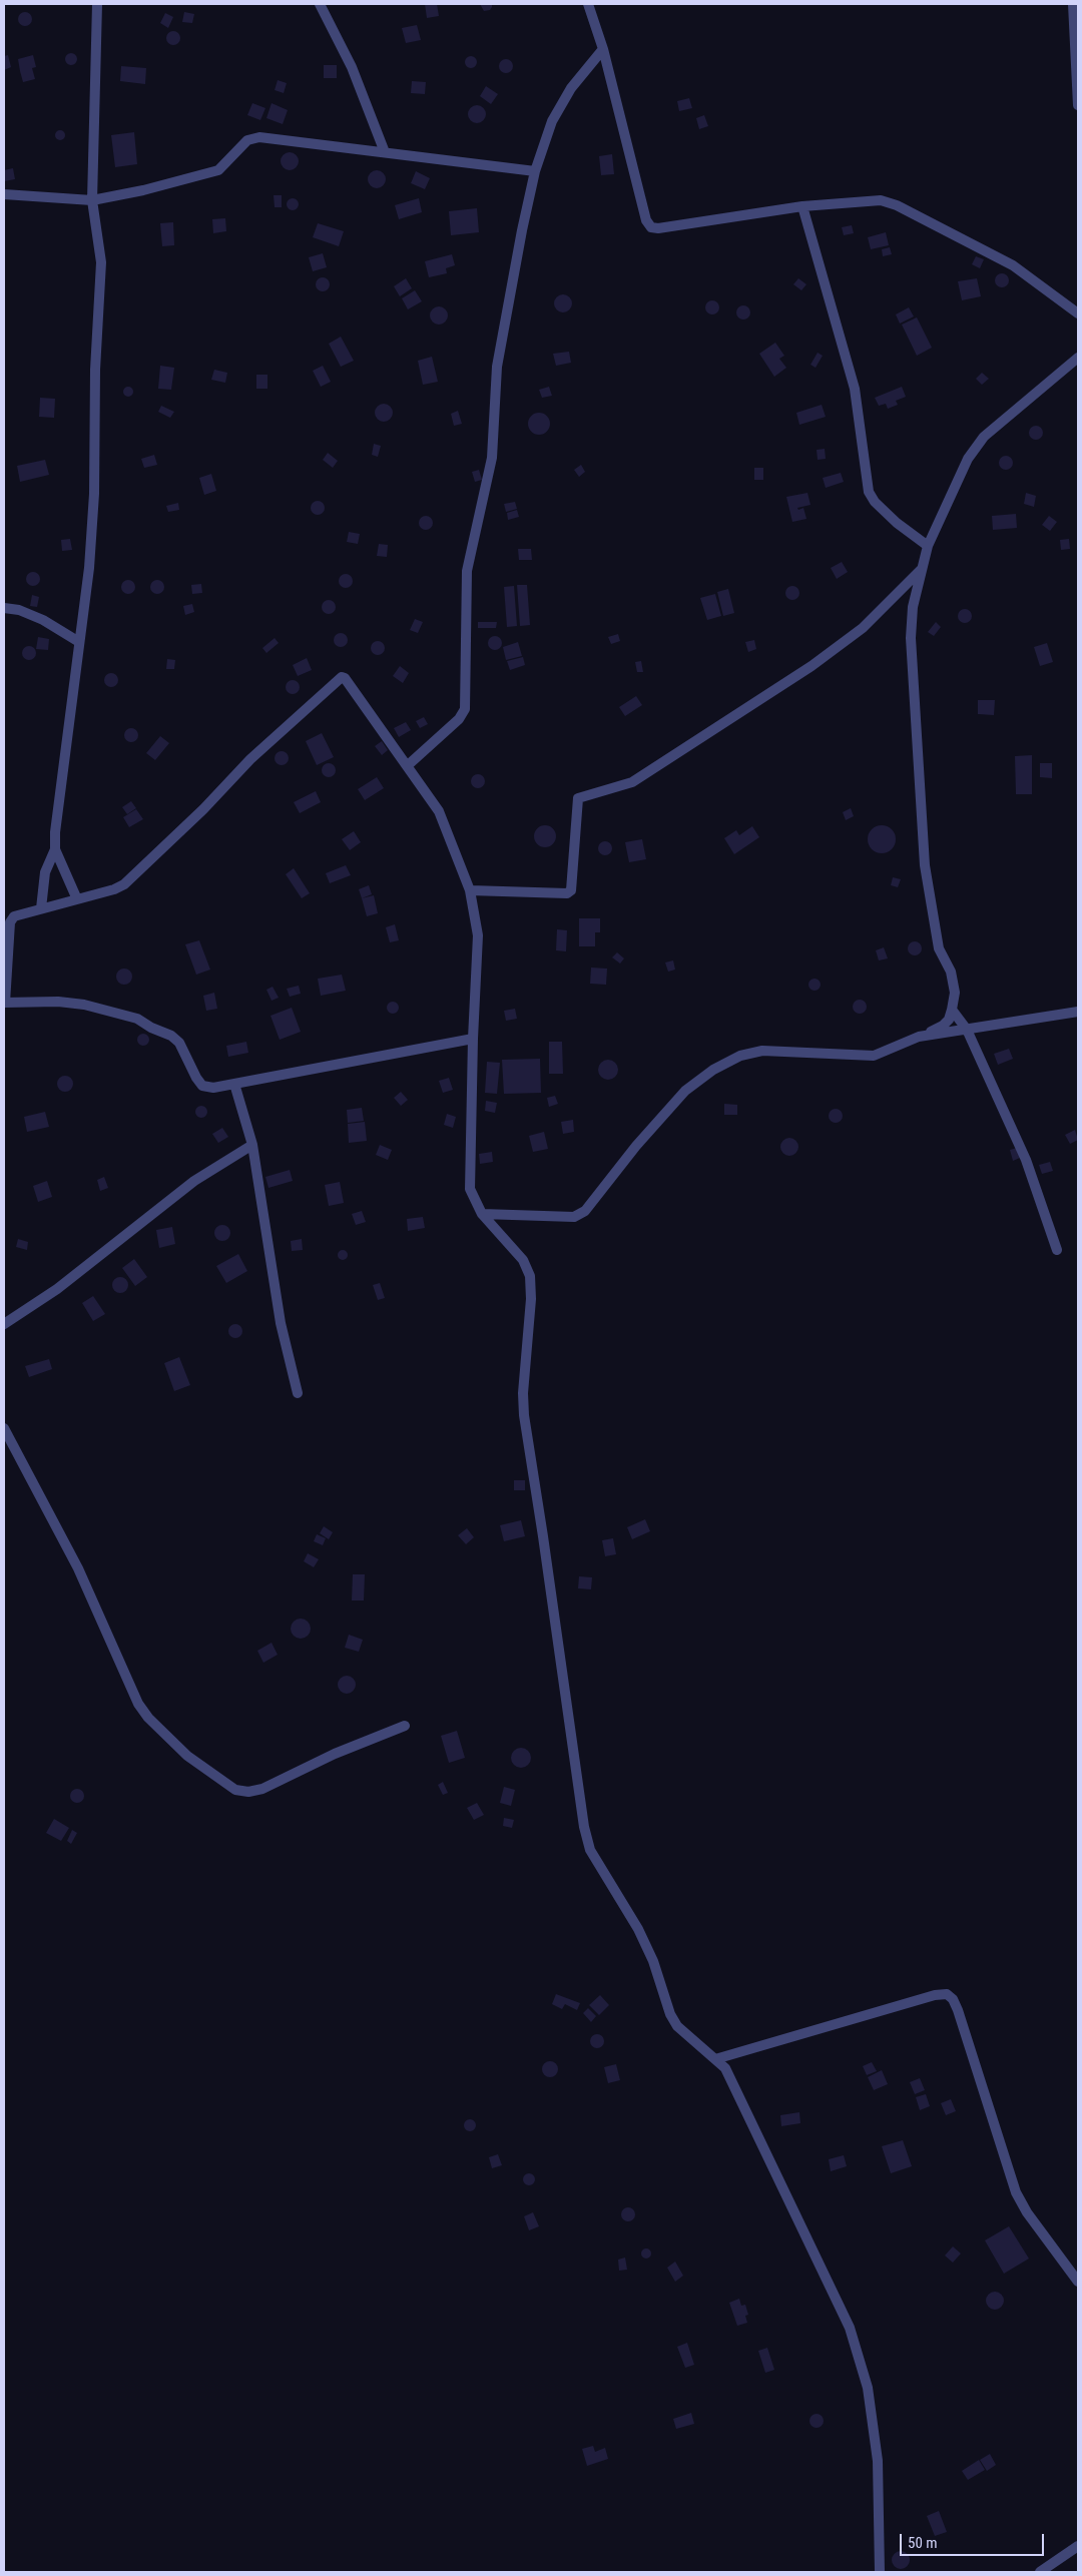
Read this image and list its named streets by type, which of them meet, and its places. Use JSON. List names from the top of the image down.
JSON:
{
  "scale_bar": "50 m"
}
